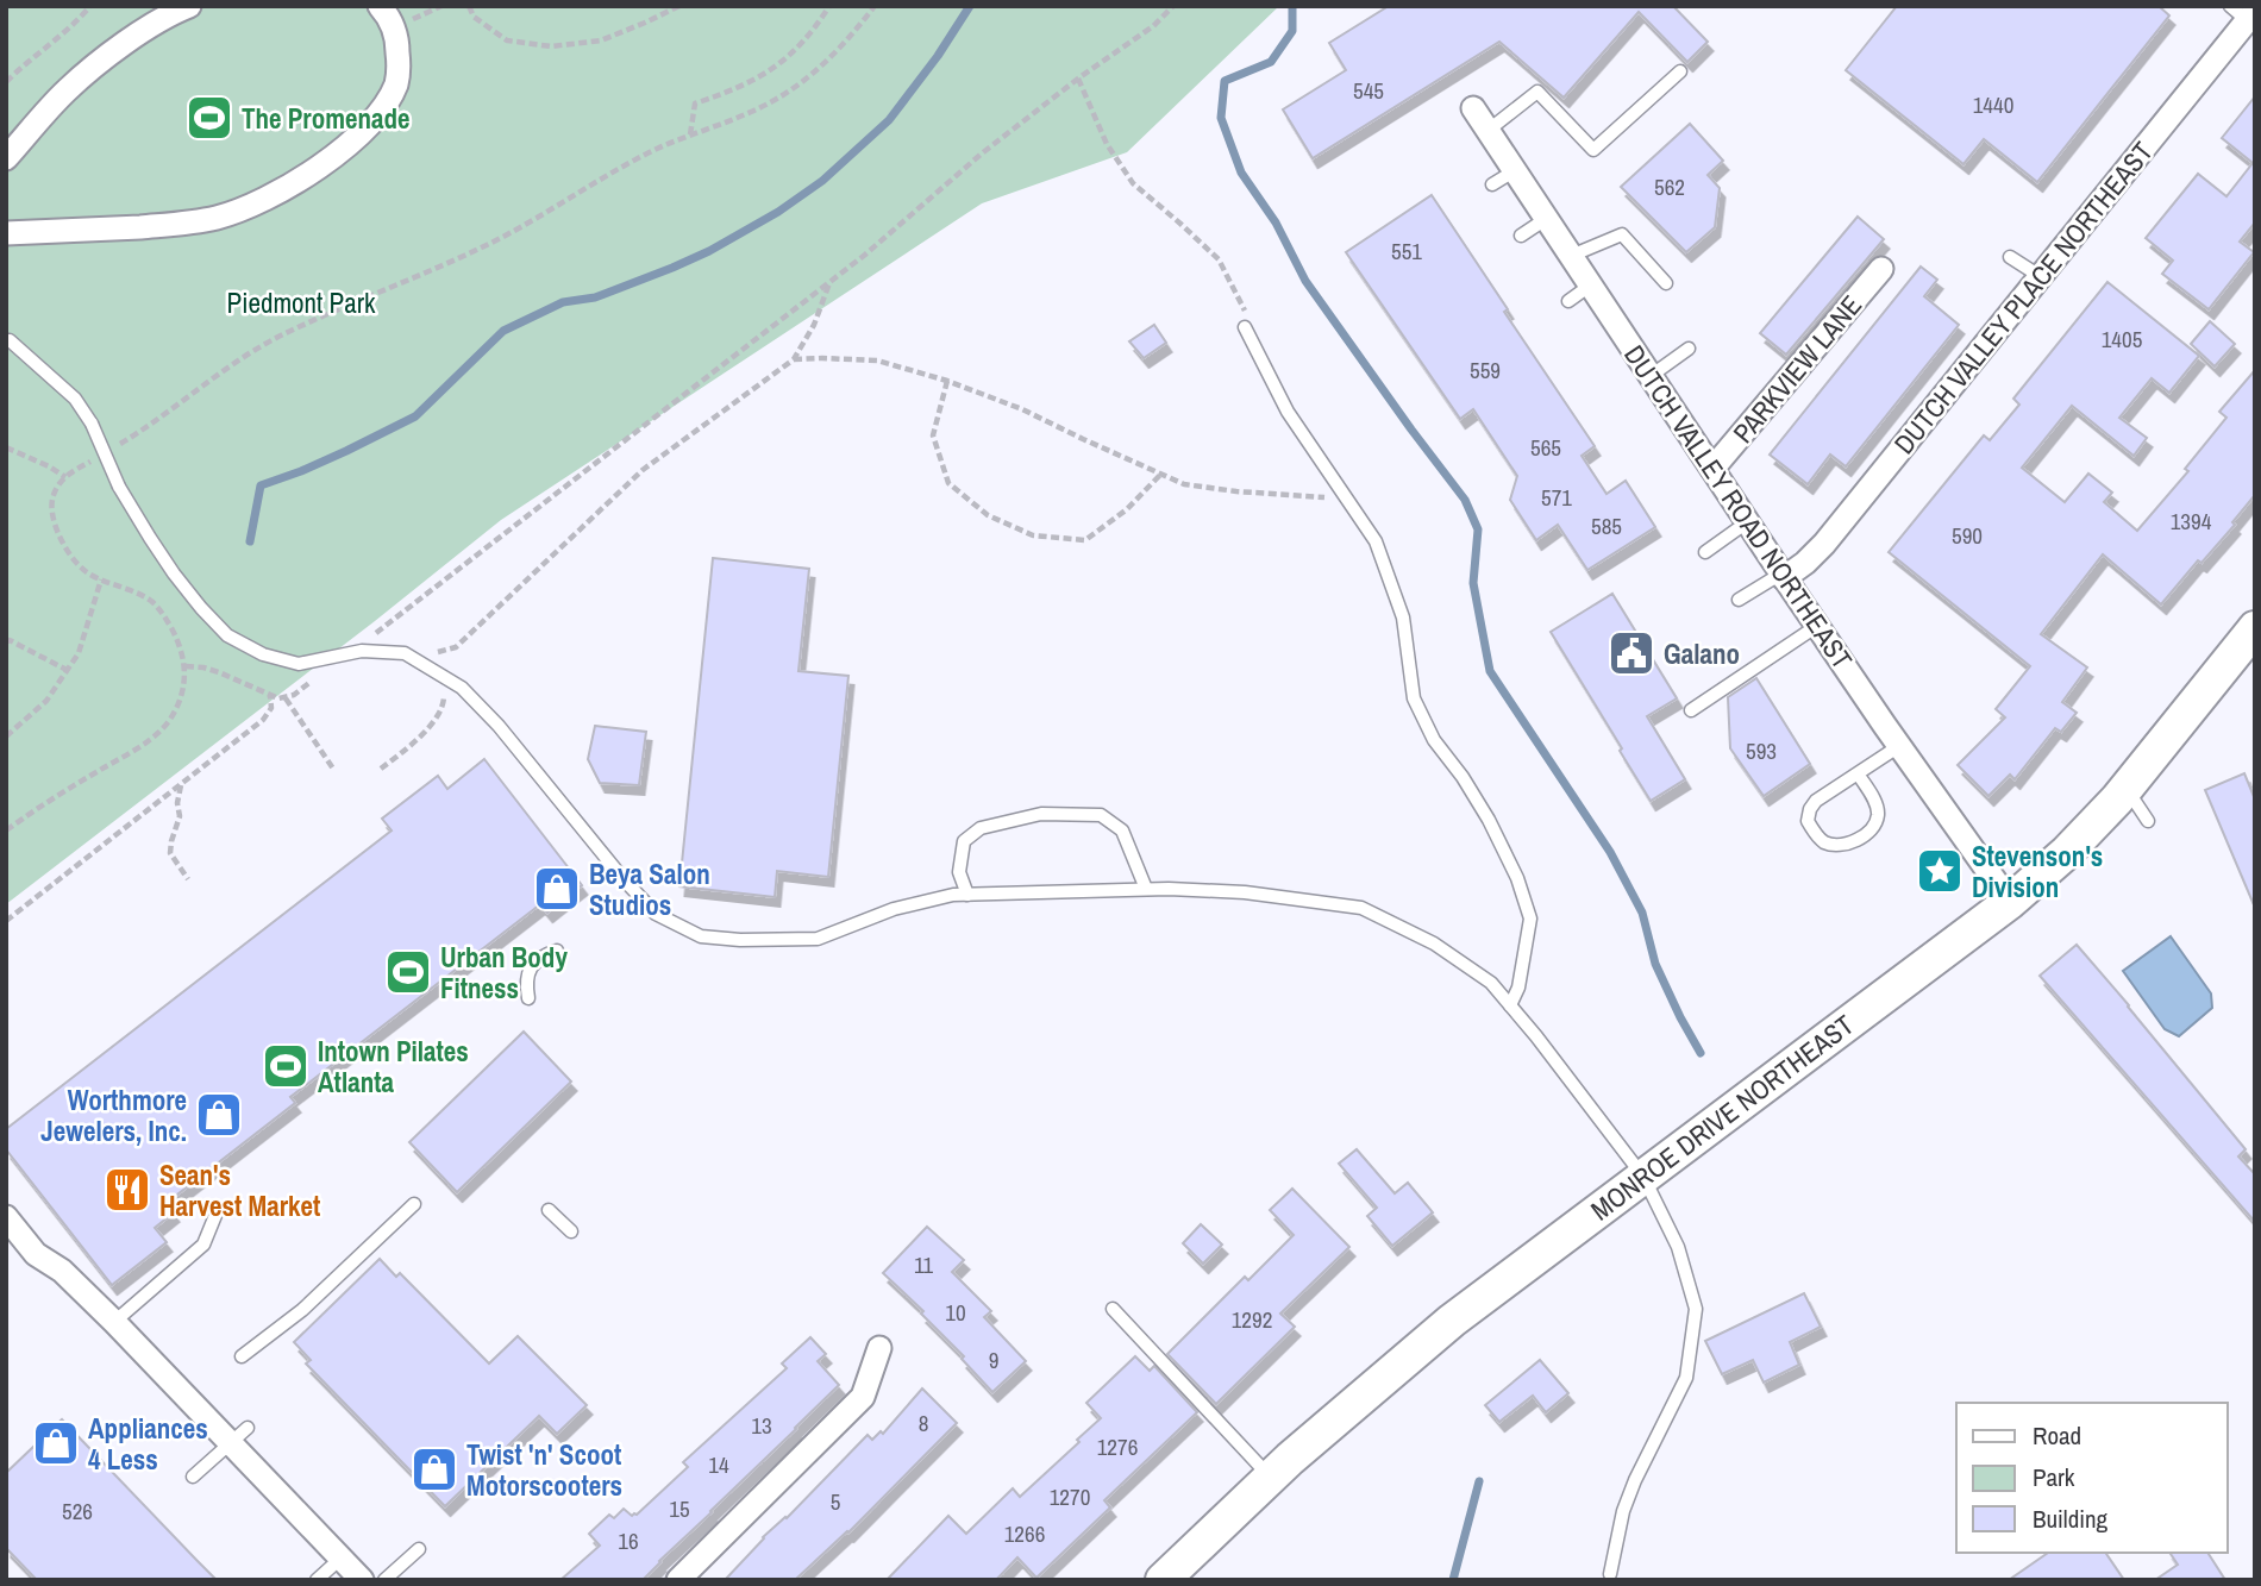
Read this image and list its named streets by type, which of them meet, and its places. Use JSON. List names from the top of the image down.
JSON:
{
  "streets": {
    "main road": ["MONROE DRIVE NORTHEAST"],
    "street": ["DUTCH VALLEY PLACE NORTHEAST", "PARKVIEW LANE", "DUTCH VALLEY ROAD NORTHEAST"]
  },
  "crossings": [
    ["DUTCH VALLEY PLACE NORTHEAST", "DUTCH VALLEY ROAD NORTHEAST"],
    ["PARKVIEW LANE", "DUTCH VALLEY ROAD NORTHEAST"],
    ["DUTCH VALLEY ROAD NORTHEAST", "MONROE DRIVE NORTHEAST"]
  ],
  "parks": ["Piedmont Park"],
  "places": {
    "sports": ["The Promenade", "Urban Body Fitness", "Intown Pilates Atlanta"],
    "public building": ["Galano"],
    "place": ["Stevenson's Division"],
    "shop": [
      "Beya Salon Studios",
      "Worthmore Jewelers, Inc.",
      "Appliances 4 Less",
      "Twist 'n' Scoot Motorscooters"
    ],
    "restaurant": ["Sean's Harvest Market"]
  },
  "house_numbers": [
    "545",
    "1440",
    "562",
    "551",
    "1405",
    "559",
    "565",
    "571",
    "1394",
    "585",
    "590",
    "593",
    "11",
    "10",
    "1292",
    "9",
    "8",
    "13",
    "1276",
    "14",
    "1270",
    "5",
    "15",
    "526",
    "1266",
    "16"
  ],
  "legend": ["Road", "Park", "Building"]
}
